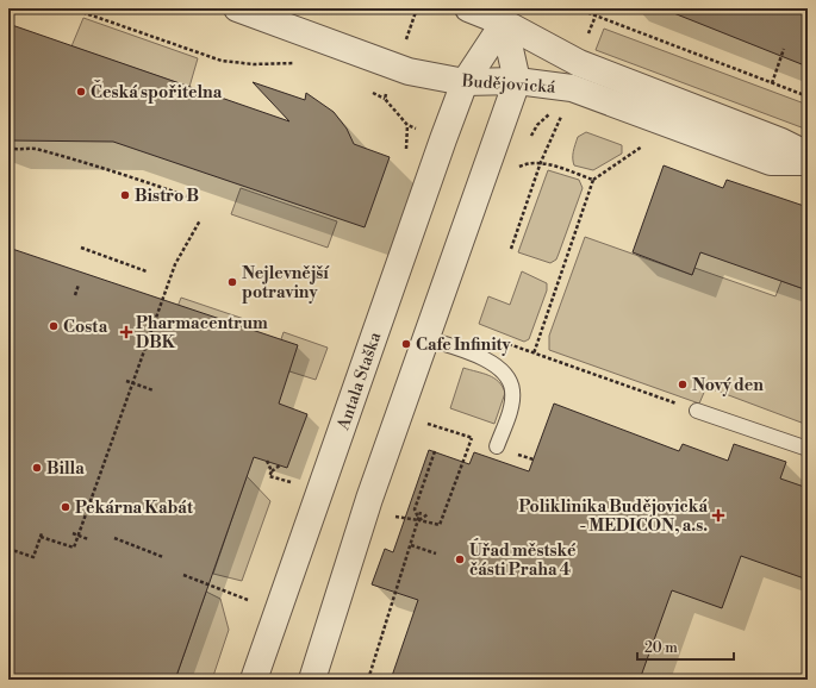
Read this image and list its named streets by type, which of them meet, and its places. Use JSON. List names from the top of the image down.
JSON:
{
  "streets": {
    "street": ["Budějovická", "Antala Staška"]
  },
  "crossings": [
    ["Budějovická", "Antala Staška"]
  ],
  "places": {
    "other": [
      "Česká spořitelna",
      "Bistro B",
      "Nejlevnější potraviny",
      "Costa",
      "Cafe Infinity",
      "Nový den",
      "Billa",
      "Pekárna Kabát",
      "Úřad městské části Praha 4"
    ],
    "health": ["Pharmacentrum DBK", "Poliklinika Budějovická - MEDICON, a.s."]
  },
  "scale_bar": "20 m"
}
